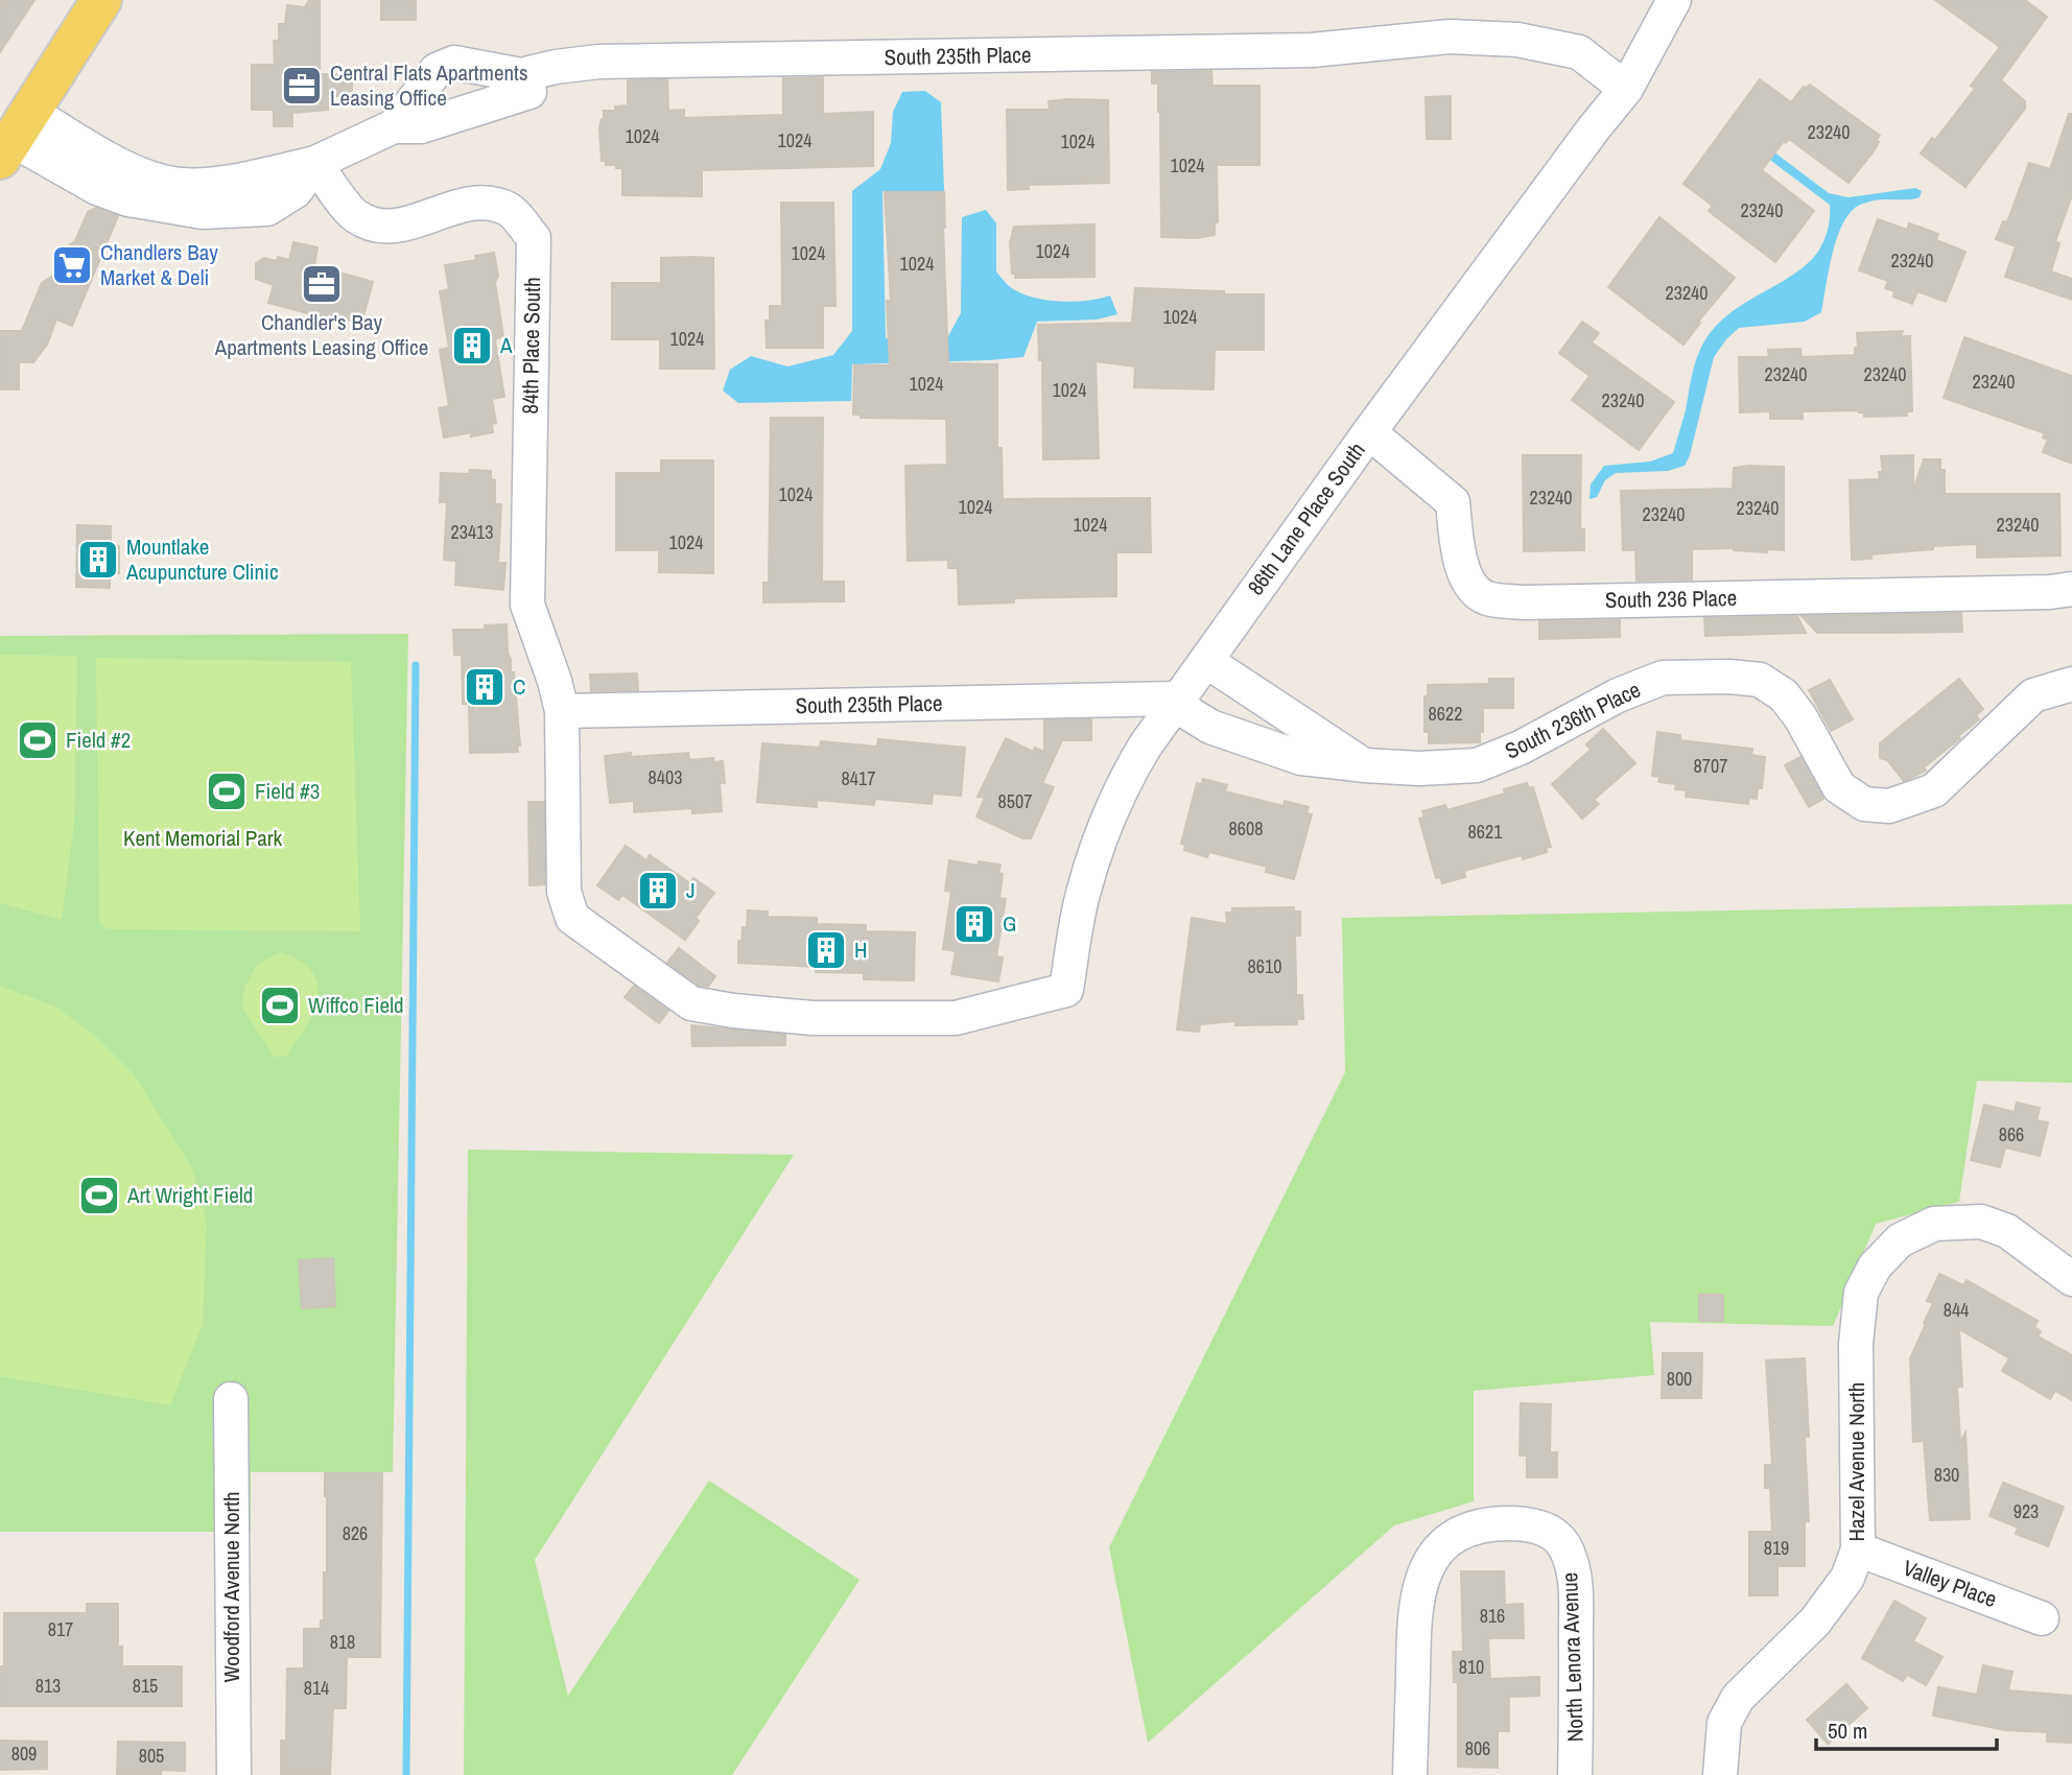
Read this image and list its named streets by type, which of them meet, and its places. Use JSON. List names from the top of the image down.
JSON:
{
  "streets": {
    "street": [
      "South 235th Place",
      "84th Place South",
      "86th Lane Place South",
      "South 236 Place",
      "South 236th Place",
      "Hazel Avenue North",
      "Valley Place",
      "Woodford Avenue North",
      "North Lenora Avenue"
    ]
  },
  "crossings": [
    ["South 235th Place", "84th Place South"],
    ["South 235th Place", "86th Lane Place South"],
    ["South 235th Place", "South 236th Place"],
    ["84th Place South", "86th Lane Place South"],
    ["86th Lane Place South", "South 236 Place"],
    ["86th Lane Place South", "South 236th Place"],
    ["Hazel Avenue North", "Valley Place"]
  ],
  "parks": ["Kent Memorial Park"],
  "places": {
    "office": ["Central Flats Apartments Leasing Office", "Chandler's Bay Apartments Leasing Office"],
    "supermarket": ["Chandlers Bay Market & Deli"],
    "building": [
      "A",
      "Mountlake Acupuncture Clinic",
      "C",
      "J",
      "G",
      "H"
    ],
    "sports": [
      "Field #2",
      "Field #3",
      "Wiffco Field",
      "Art Wright Field"
    ]
  },
  "house_numbers": [
    "23240",
    "1024",
    "1024",
    "1024",
    "1024",
    "23240",
    "1024",
    "1024",
    "23240",
    "1024",
    "23240",
    "1024",
    "1024",
    "23240",
    "23240",
    "23240",
    "1024",
    "1024",
    "23240",
    "1024",
    "23240",
    "1024",
    "23240",
    "23240",
    "1024",
    "23240",
    "23413",
    "1024",
    "8622",
    "8707",
    "8403",
    "8417",
    "8507",
    "8608",
    "8621",
    "8610",
    "866",
    "844",
    "800",
    "830",
    "923",
    "826",
    "819",
    "816",
    "817",
    "818",
    "810",
    "813",
    "815",
    "814",
    "806",
    "809",
    "805"
  ],
  "scale_bar": "50 m"
}
